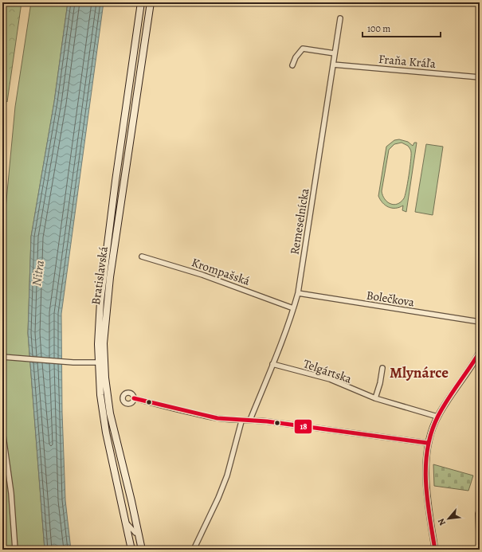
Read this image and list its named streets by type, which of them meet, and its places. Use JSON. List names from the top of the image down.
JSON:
{
  "streets": {
    "main road": ["Bratislavská"],
    "street": [
      "Fraňa Kráľa",
      "Remeselnícka",
      "Krompašská",
      "Bolečkova",
      "Telgártska"
    ]
  },
  "crossings": [
    ["Fraňa Kráľa", "Remeselnícka"],
    ["Remeselnícka", "Krompašská"],
    ["Remeselnícka", "Bolečkova"],
    ["Remeselnícka", "Telgártska"]
  ],
  "districts": ["Mlynárce"],
  "water": ["Nitra"],
  "lines": ["transit line 18"],
  "scale_bar": "100 m",
  "north": "bottom left"
}
